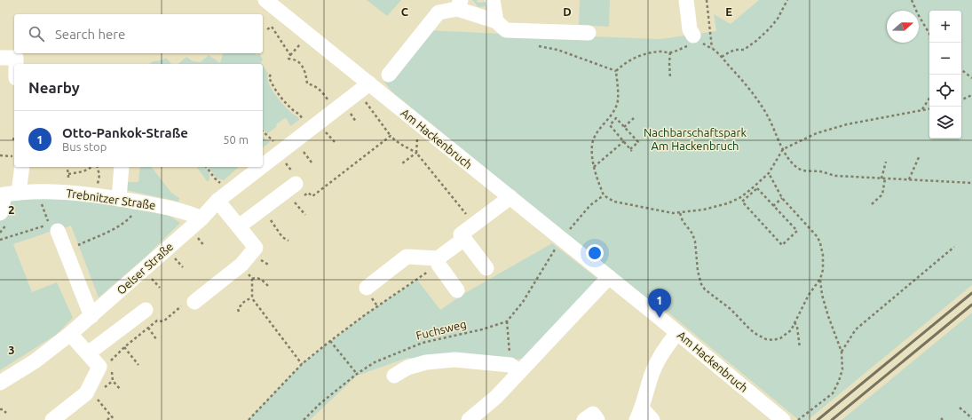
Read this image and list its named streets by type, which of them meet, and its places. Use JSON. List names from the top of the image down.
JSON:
{
  "streets": {
    "street": ["Am Hackenbruch", "Trebnitzer Straße", "Oelser Straße"],
    "path": ["Fuchsweg"]
  },
  "crossings": [
    ["Am Hackenbruch", "Oelser Straße"],
    ["Trebnitzer Straße", "Oelser Straße"]
  ],
  "parks": ["Nachbarschaftspark Am Hackenbruch"],
  "north": "right",
  "page": {
    "map_buttons": ["+", "−"],
    "search": "Search here",
    "heading": "Nearby",
    "list": [
      {
        "mark": "1",
        "name": "Otto-Pankok-Straße",
        "note": "Bus stop",
        "value": "50 m"
      }
    ],
    "pins": "1"
  },
  "grid": {
    "columns": ["C", "D", "E"],
    "rows": ["2", "3"]
  }
}
